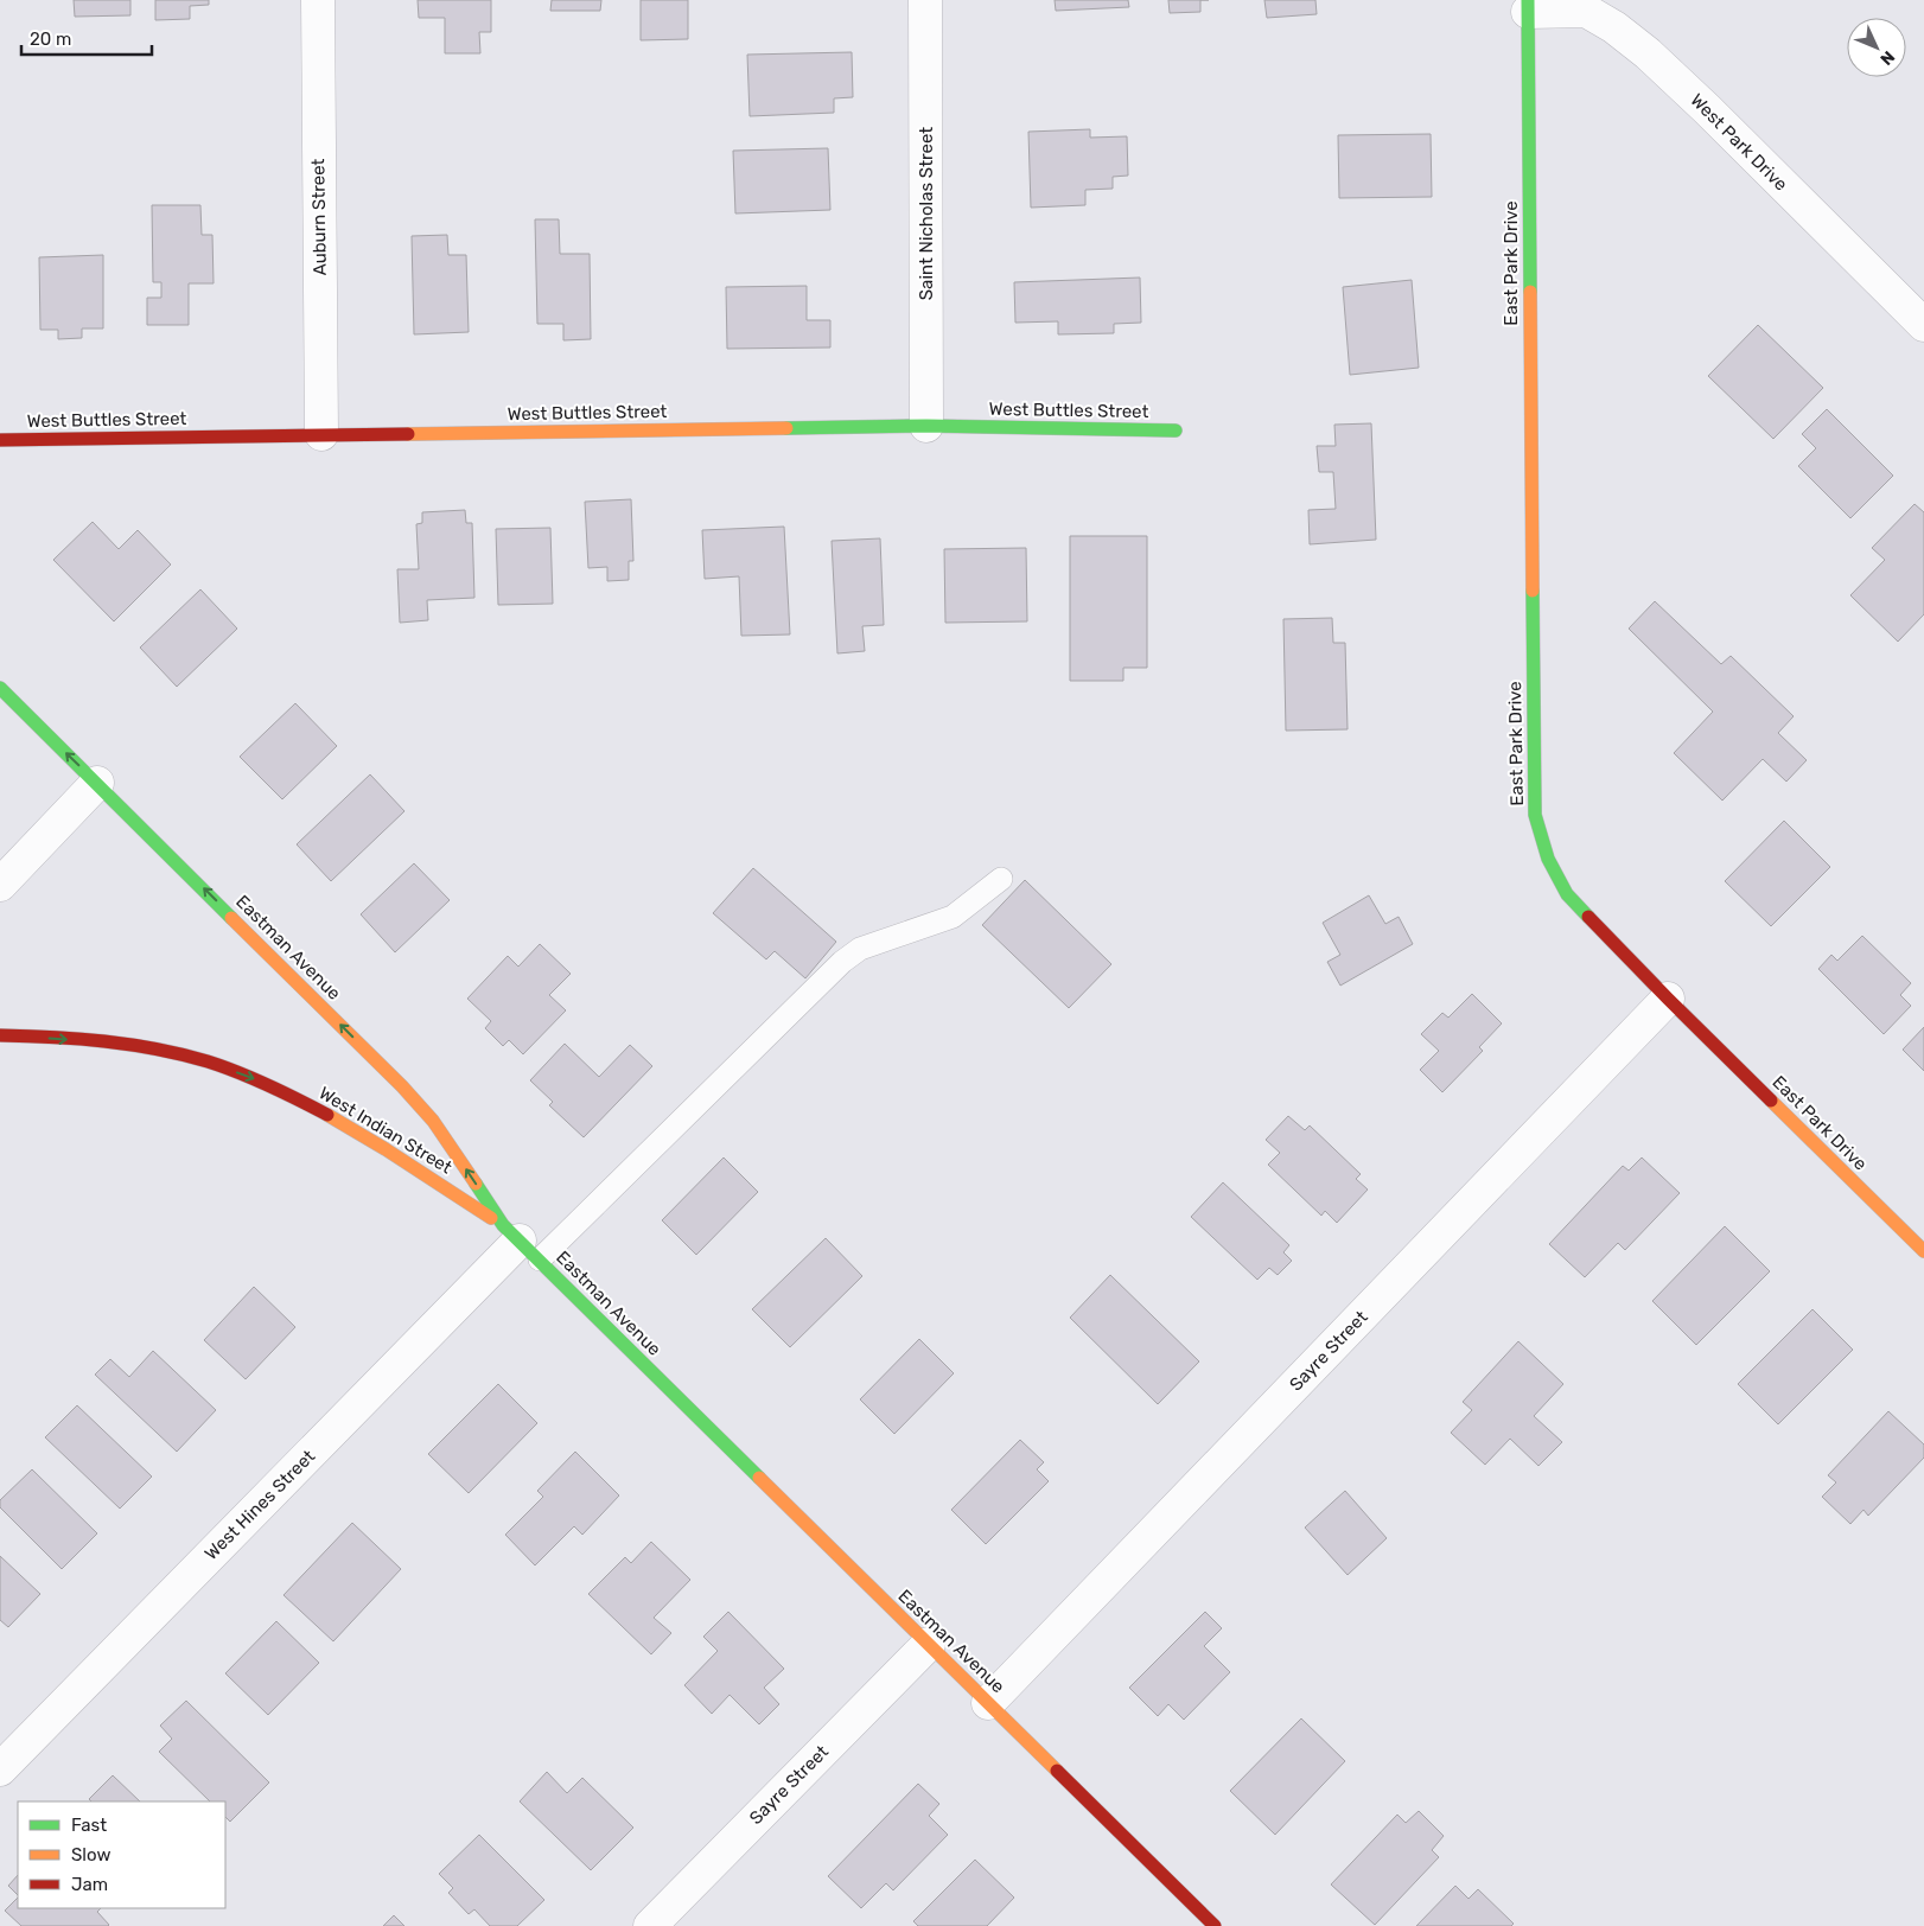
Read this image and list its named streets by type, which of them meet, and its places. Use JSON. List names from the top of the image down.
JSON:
{
  "streets": {
    "street": [
      "West Park Drive",
      "Saint Nicholas Street",
      "Auburn Street",
      "East Park Drive",
      "West Buttles Street",
      "Eastman Avenue",
      "West Indian Street",
      "Sayre Street",
      "West Hines Street"
    ]
  },
  "crossings": [
    ["West Park Drive", "East Park Drive"],
    ["Saint Nicholas Street", "West Buttles Street"],
    ["Auburn Street", "West Buttles Street"],
    ["East Park Drive", "Sayre Street"],
    ["Eastman Avenue", "West Indian Street"],
    ["Eastman Avenue", "Sayre Street"],
    ["Eastman Avenue", "West Hines Street"],
    ["West Indian Street", "West Hines Street"]
  ],
  "one_way": ["Eastman Avenue", "West Indian Street"],
  "legend": ["Fast", "Slow", "Jam"],
  "scale_bar": "20 m",
  "north": "bottom right"
}
